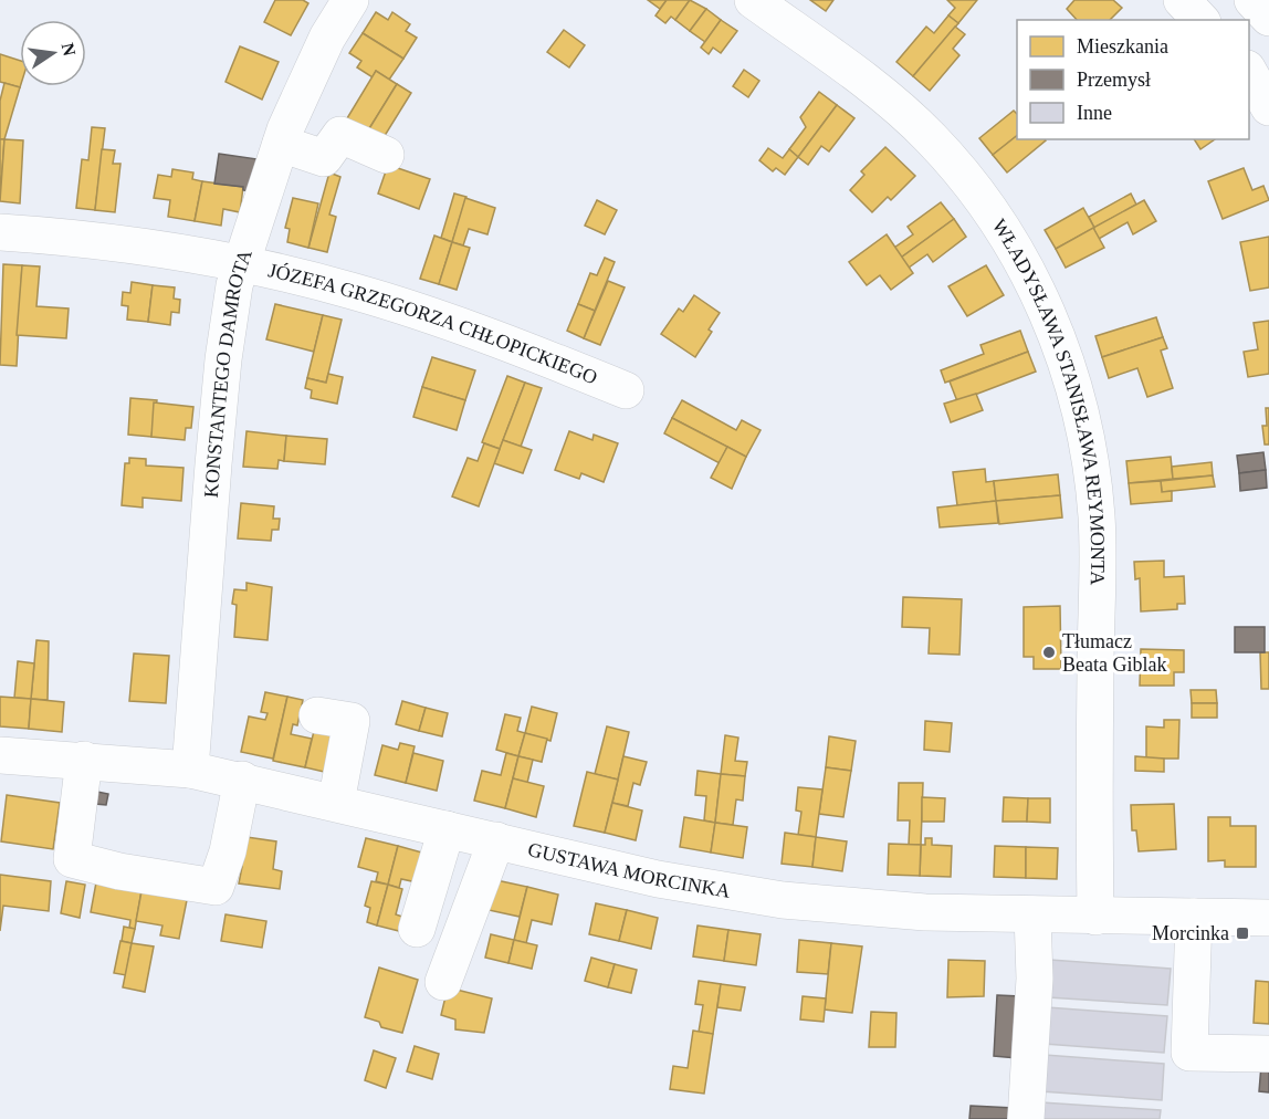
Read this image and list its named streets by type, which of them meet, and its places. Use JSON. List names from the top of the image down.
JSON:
{
  "streets": {
    "street": [
      "JÓZEFA GRZEGORZA CHŁOPICKIEGO",
      "KONSTANTEGO DAMROTA",
      "WŁADYSŁAWA STANISŁAWA REYMONTA",
      "GUSTAWA MORCINKA"
    ]
  },
  "crossings": [
    ["JÓZEFA GRZEGORZA CHŁOPICKIEGO", "KONSTANTEGO DAMROTA"],
    ["KONSTANTEGO DAMROTA", "GUSTAWA MORCINKA"],
    ["WŁADYSŁAWA STANISŁAWA REYMONTA", "GUSTAWA MORCINKA"]
  ],
  "places": {
    "other": ["Tłumacz Beata Giblak"],
    "transit": ["Morcinka"]
  },
  "legend": ["Mieszkania", "Przemysł", "Inne"],
  "north": "right"
}
